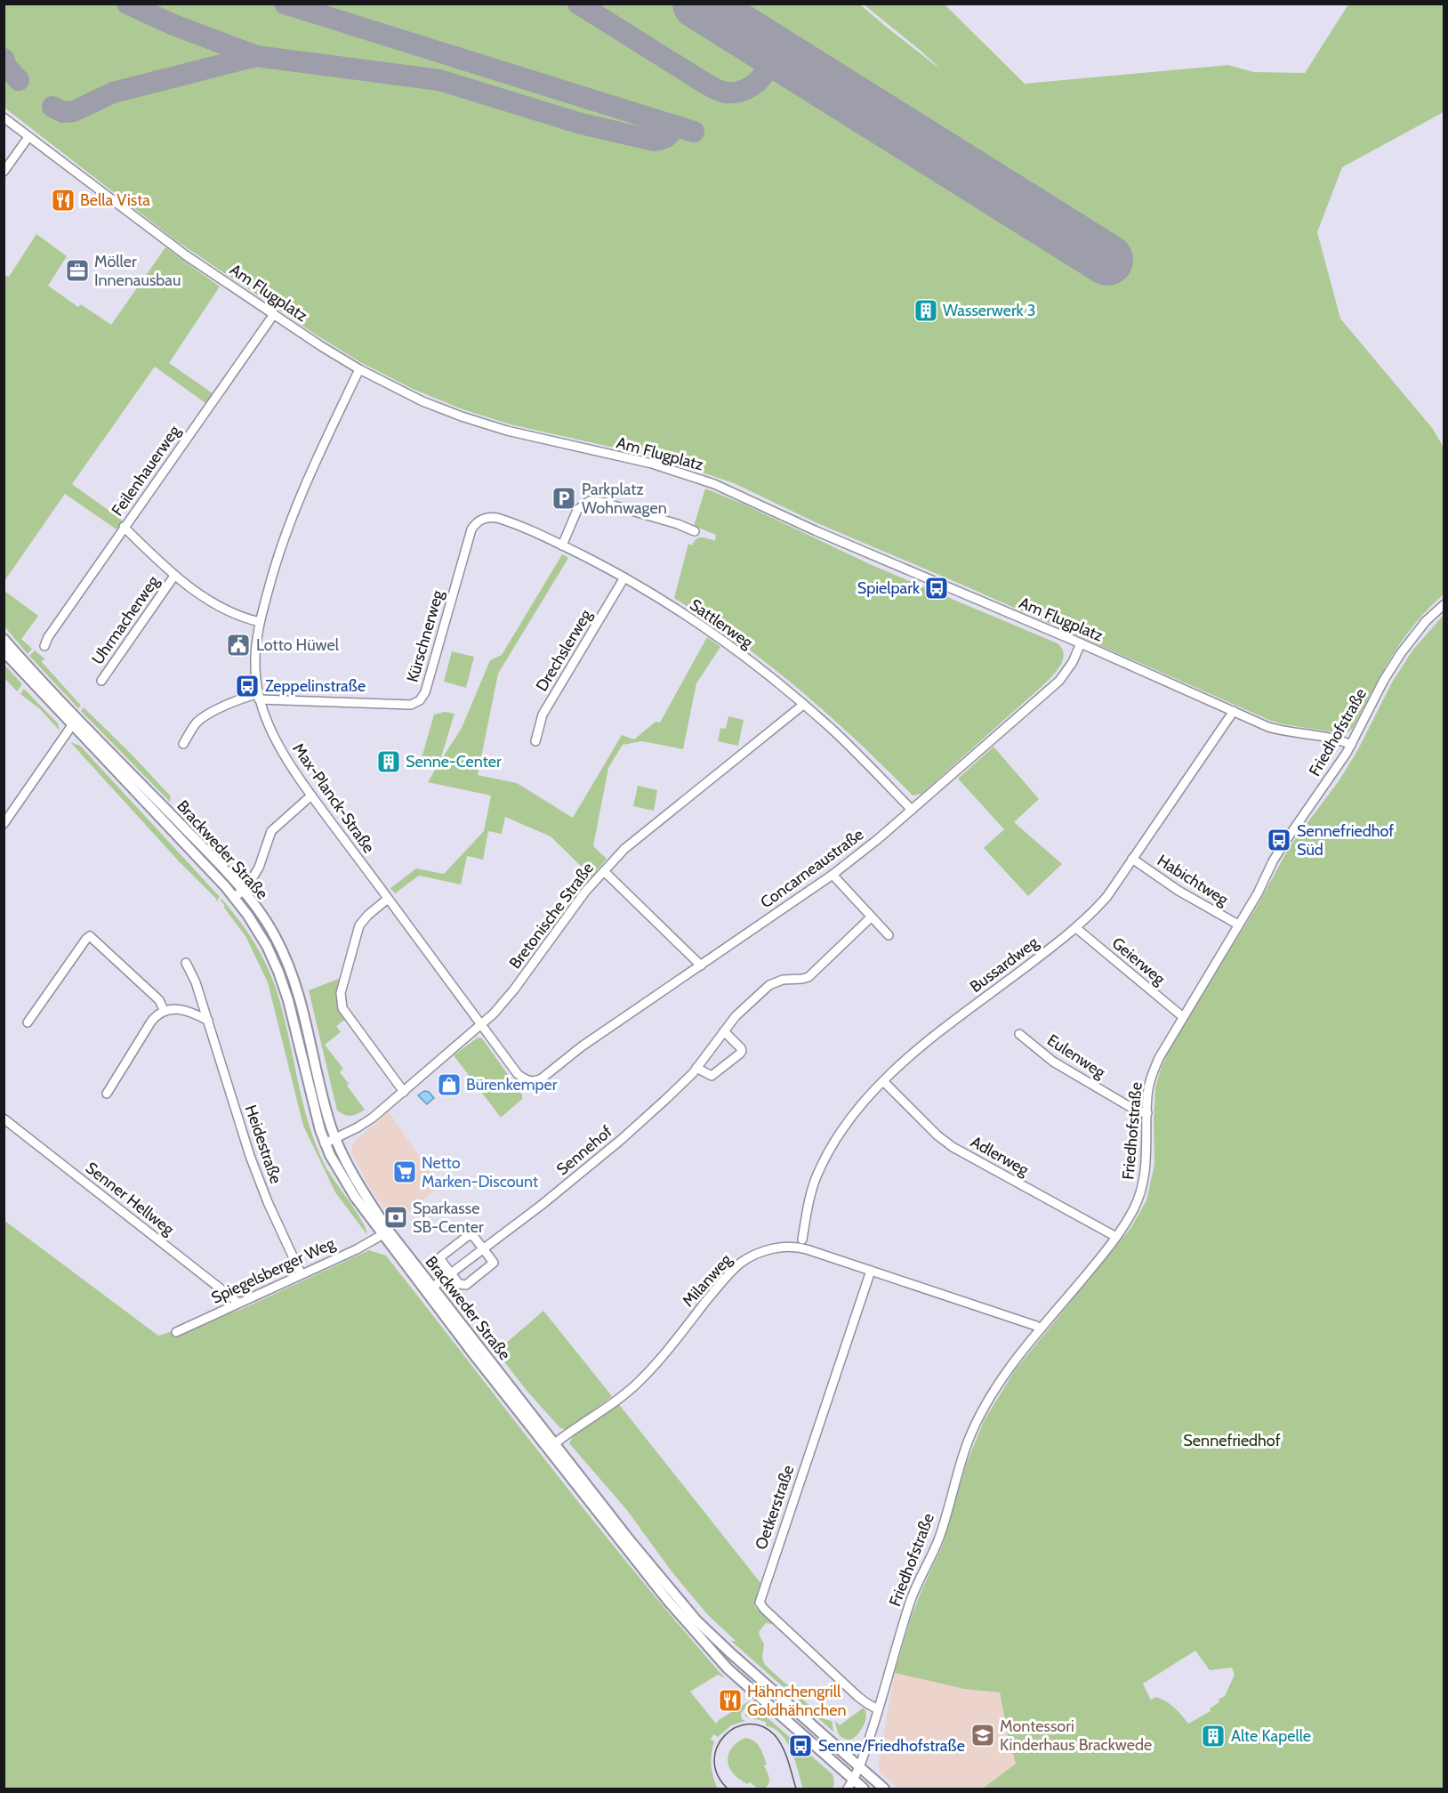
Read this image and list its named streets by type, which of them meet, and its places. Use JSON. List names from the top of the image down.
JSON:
{
  "streets": {
    "main road": ["Brackweder Straße"],
    "street": [
      "Am Flugplatz",
      "Feilenhauerweg",
      "Uhrmacherweg",
      "Sattlerweg",
      "Kürschnerweg",
      "Drechslerweg",
      "Friedhofstraße",
      "Max-Planck-Straße",
      "Concarneaustraße",
      "Habichtweg",
      "Bretonische Straße",
      "Geierweg",
      "Bussardweg",
      "Eulenweg",
      "Heidestraße",
      "Sennehof",
      "Adlerweg",
      "Senner Hellweg",
      "Spiegelsberger Weg",
      "Milanweg",
      "Oetkerstraße"
    ]
  },
  "crossings": [
    ["Am Flugplatz", "Feilenhauerweg"],
    ["Am Flugplatz", "Friedhofstraße"],
    ["Am Flugplatz", "Max-Planck-Straße"],
    ["Am Flugplatz", "Concarneaustraße"],
    ["Am Flugplatz", "Bussardweg"],
    ["Sattlerweg", "Kürschnerweg"],
    ["Sattlerweg", "Drechslerweg"],
    ["Sattlerweg", "Concarneaustraße"],
    ["Sattlerweg", "Bretonische Straße"],
    ["Kürschnerweg", "Max-Planck-Straße"],
    ["Friedhofstraße", "Brackweder Straße"],
    ["Friedhofstraße", "Habichtweg"],
    ["Friedhofstraße", "Geierweg"],
    ["Friedhofstraße", "Eulenweg"],
    ["Friedhofstraße", "Adlerweg"],
    ["Friedhofstraße", "Milanweg"],
    ["Friedhofstraße", "Oetkerstraße"],
    ["Max-Planck-Straße", "Concarneaustraße"],
    ["Max-Planck-Straße", "Bretonische Straße"],
    ["Brackweder Straße", "Bretonische Straße"],
    ["Brackweder Straße", "Sennehof"],
    ["Brackweder Straße", "Spiegelsberger Weg"],
    ["Brackweder Straße", "Milanweg"],
    ["Habichtweg", "Bussardweg"],
    ["Geierweg", "Bussardweg"],
    ["Bussardweg", "Adlerweg"],
    ["Heidestraße", "Spiegelsberger Weg"],
    ["Senner Hellweg", "Spiegelsberger Weg"],
    ["Milanweg", "Oetkerstraße"]
  ],
  "parks": ["Sennefriedhof"],
  "places": {
    "restaurant": ["Bella Vista", "Hähnchengrill Goldhähnchen"],
    "office": ["Möller Innenausbau"],
    "building": ["Wasserwerk 3", "Senne-Center", "Alte Kapelle"],
    "parking": ["Parkplatz Wohnwagen"],
    "bus stop": [
      "Spielpark",
      "Zeppelinstraße",
      "Sennefriedhof Süd",
      "Senne/Friedhofstraße"
    ],
    "public building": ["Lotto Hüwel"],
    "shop": ["Bürenkemper"],
    "supermarket": ["Netto Marken-Discount"],
    "bank": ["Sparkasse SB-Center"],
    "school or university": ["Montessori Kinderhaus Brackwede"]
  }
}
